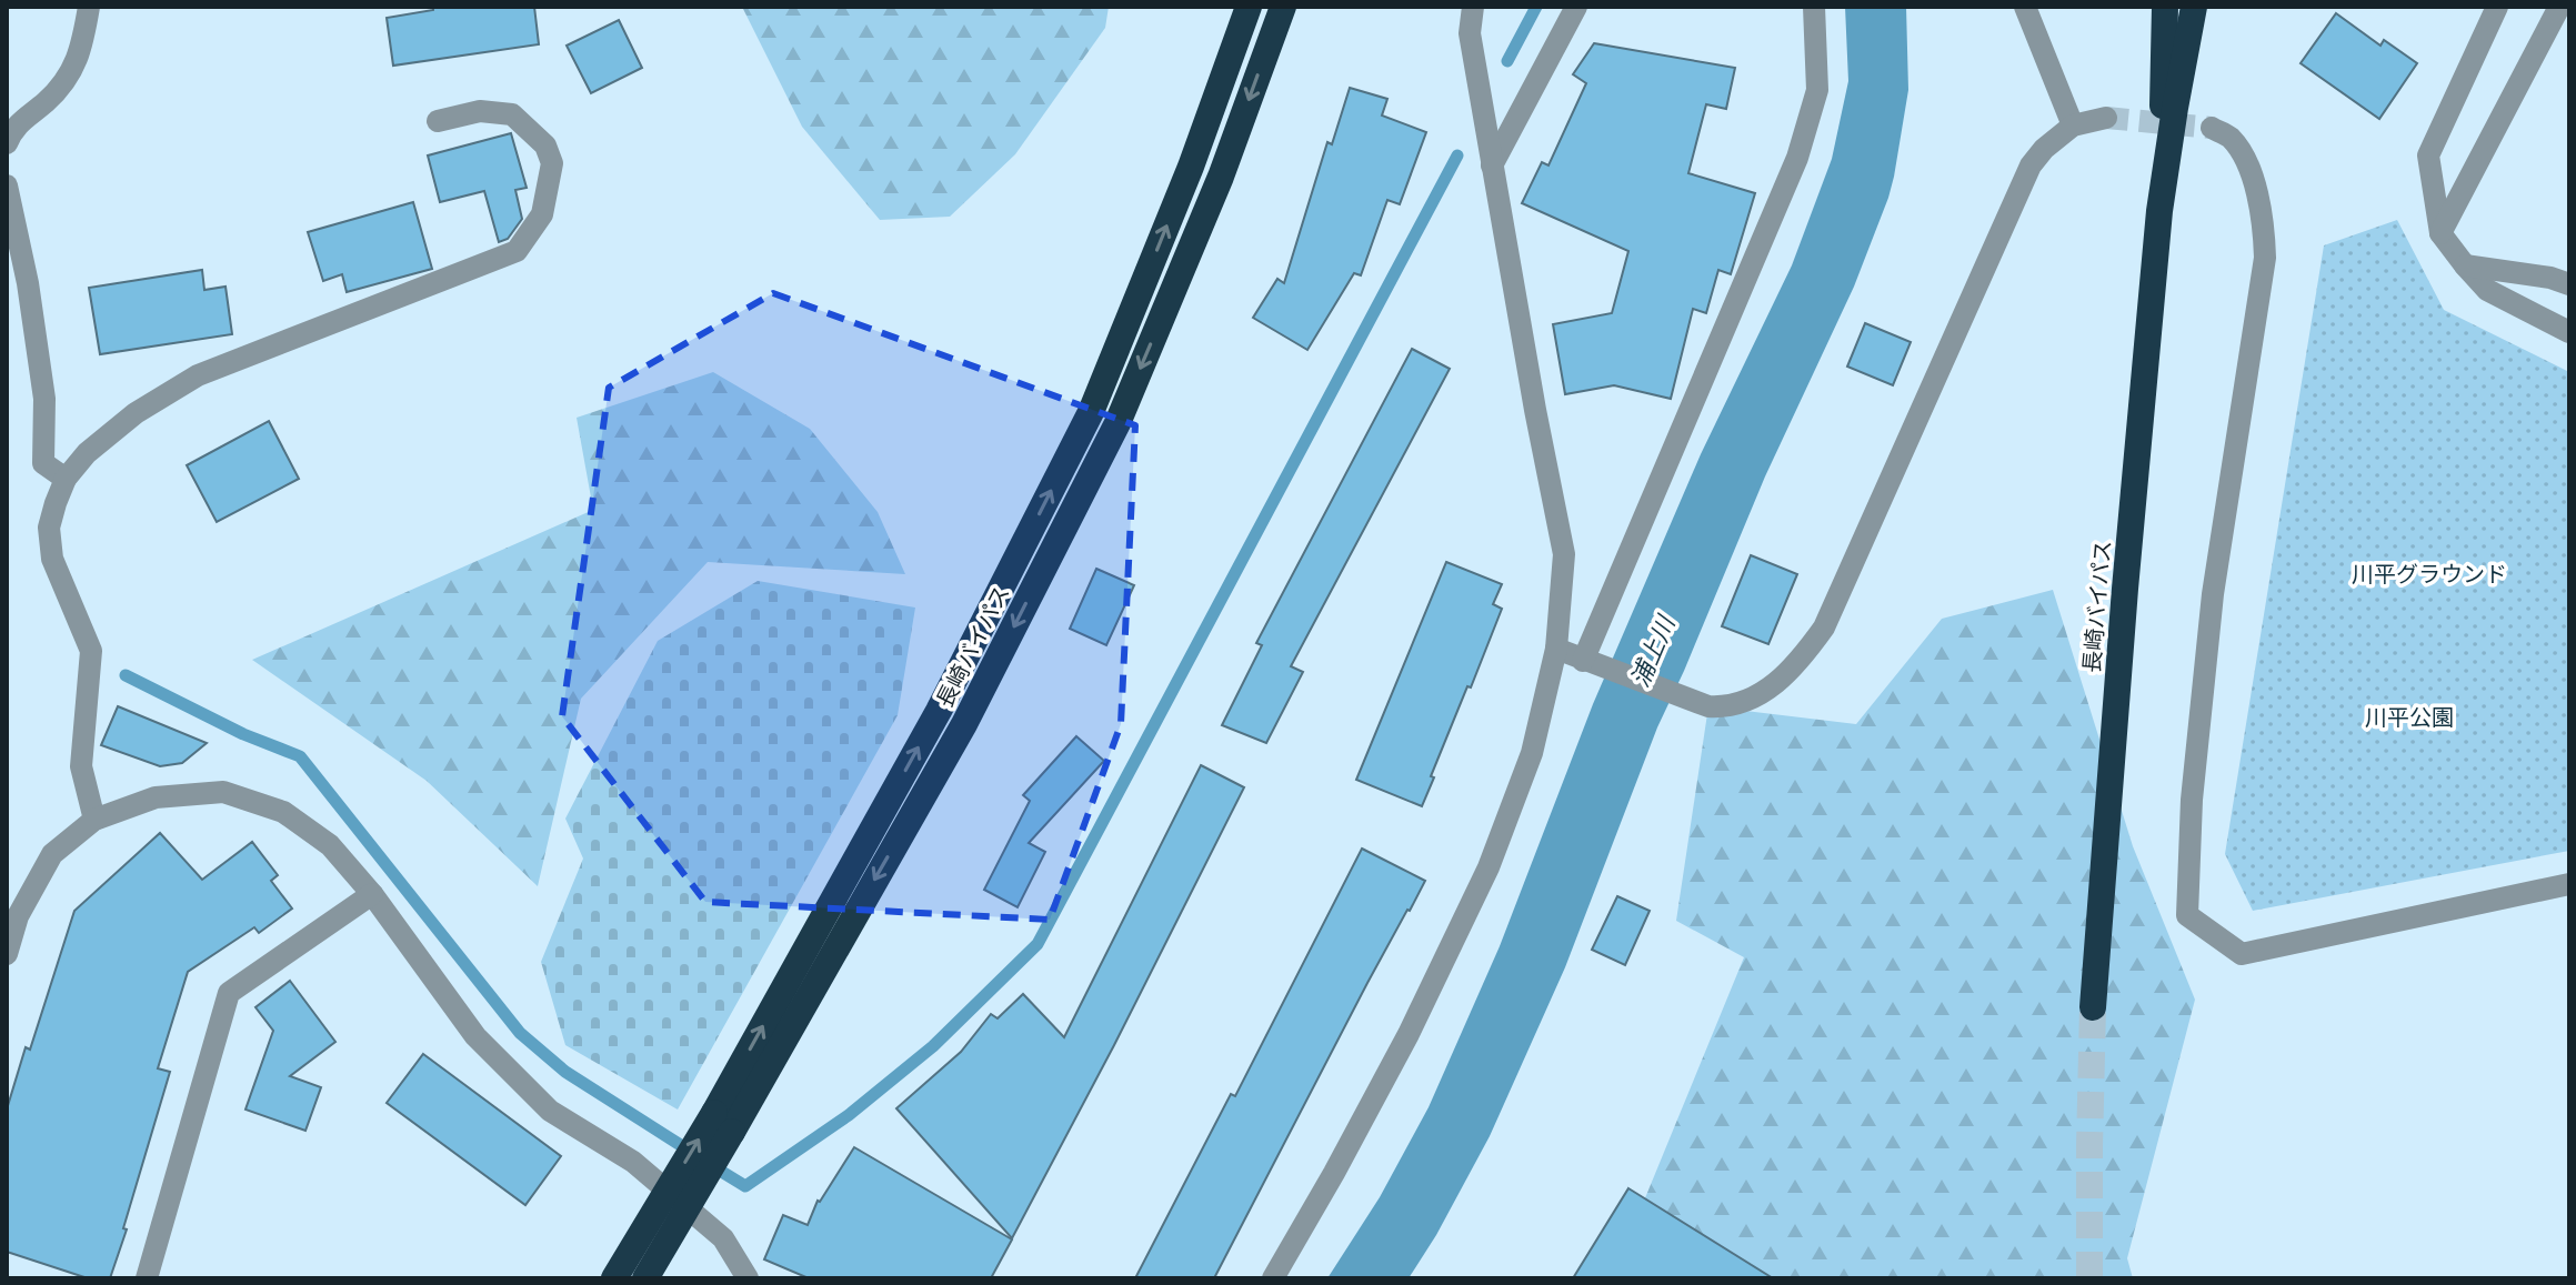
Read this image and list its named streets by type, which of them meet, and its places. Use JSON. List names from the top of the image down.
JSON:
{
  "streets": {
    "highway": ["長崎バイパス"]
  },
  "water": ["浦上川"],
  "parks": ["川平グラウンド", "川平公園"]
}
